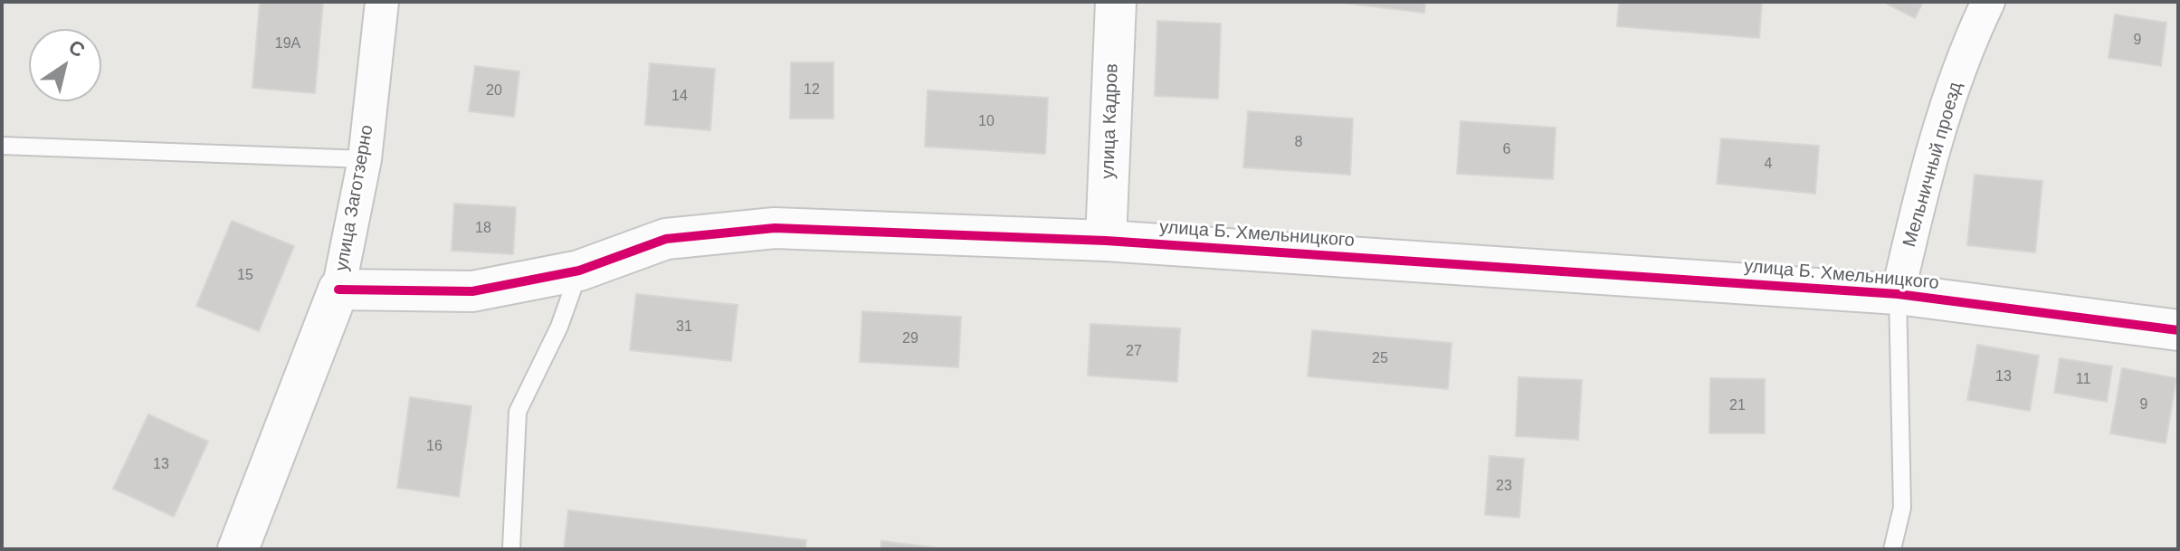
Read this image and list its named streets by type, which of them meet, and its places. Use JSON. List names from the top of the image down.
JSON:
{
  "streets": {
    "street": [
      "улица Кадров",
      "Мельничный проезд",
      "улица Заготзерно",
      "улица Б. Хмельницкого"
    ]
  },
  "crossings": [
    ["улица Кадров", "улица Б. Хмельницкого"],
    ["Мельничный проезд", "улица Б. Хмельницкого"],
    ["улица Заготзерно", "улица Б. Хмельницкого"]
  ],
  "house_numbers": [
    "9",
    "19А",
    "12",
    "20",
    "14",
    "10",
    "8",
    "6",
    "4",
    "18",
    "15",
    "31",
    "29",
    "27",
    "25",
    "13",
    "11",
    "9",
    "21",
    "16",
    "13",
    "23"
  ],
  "north": "top right"
}
